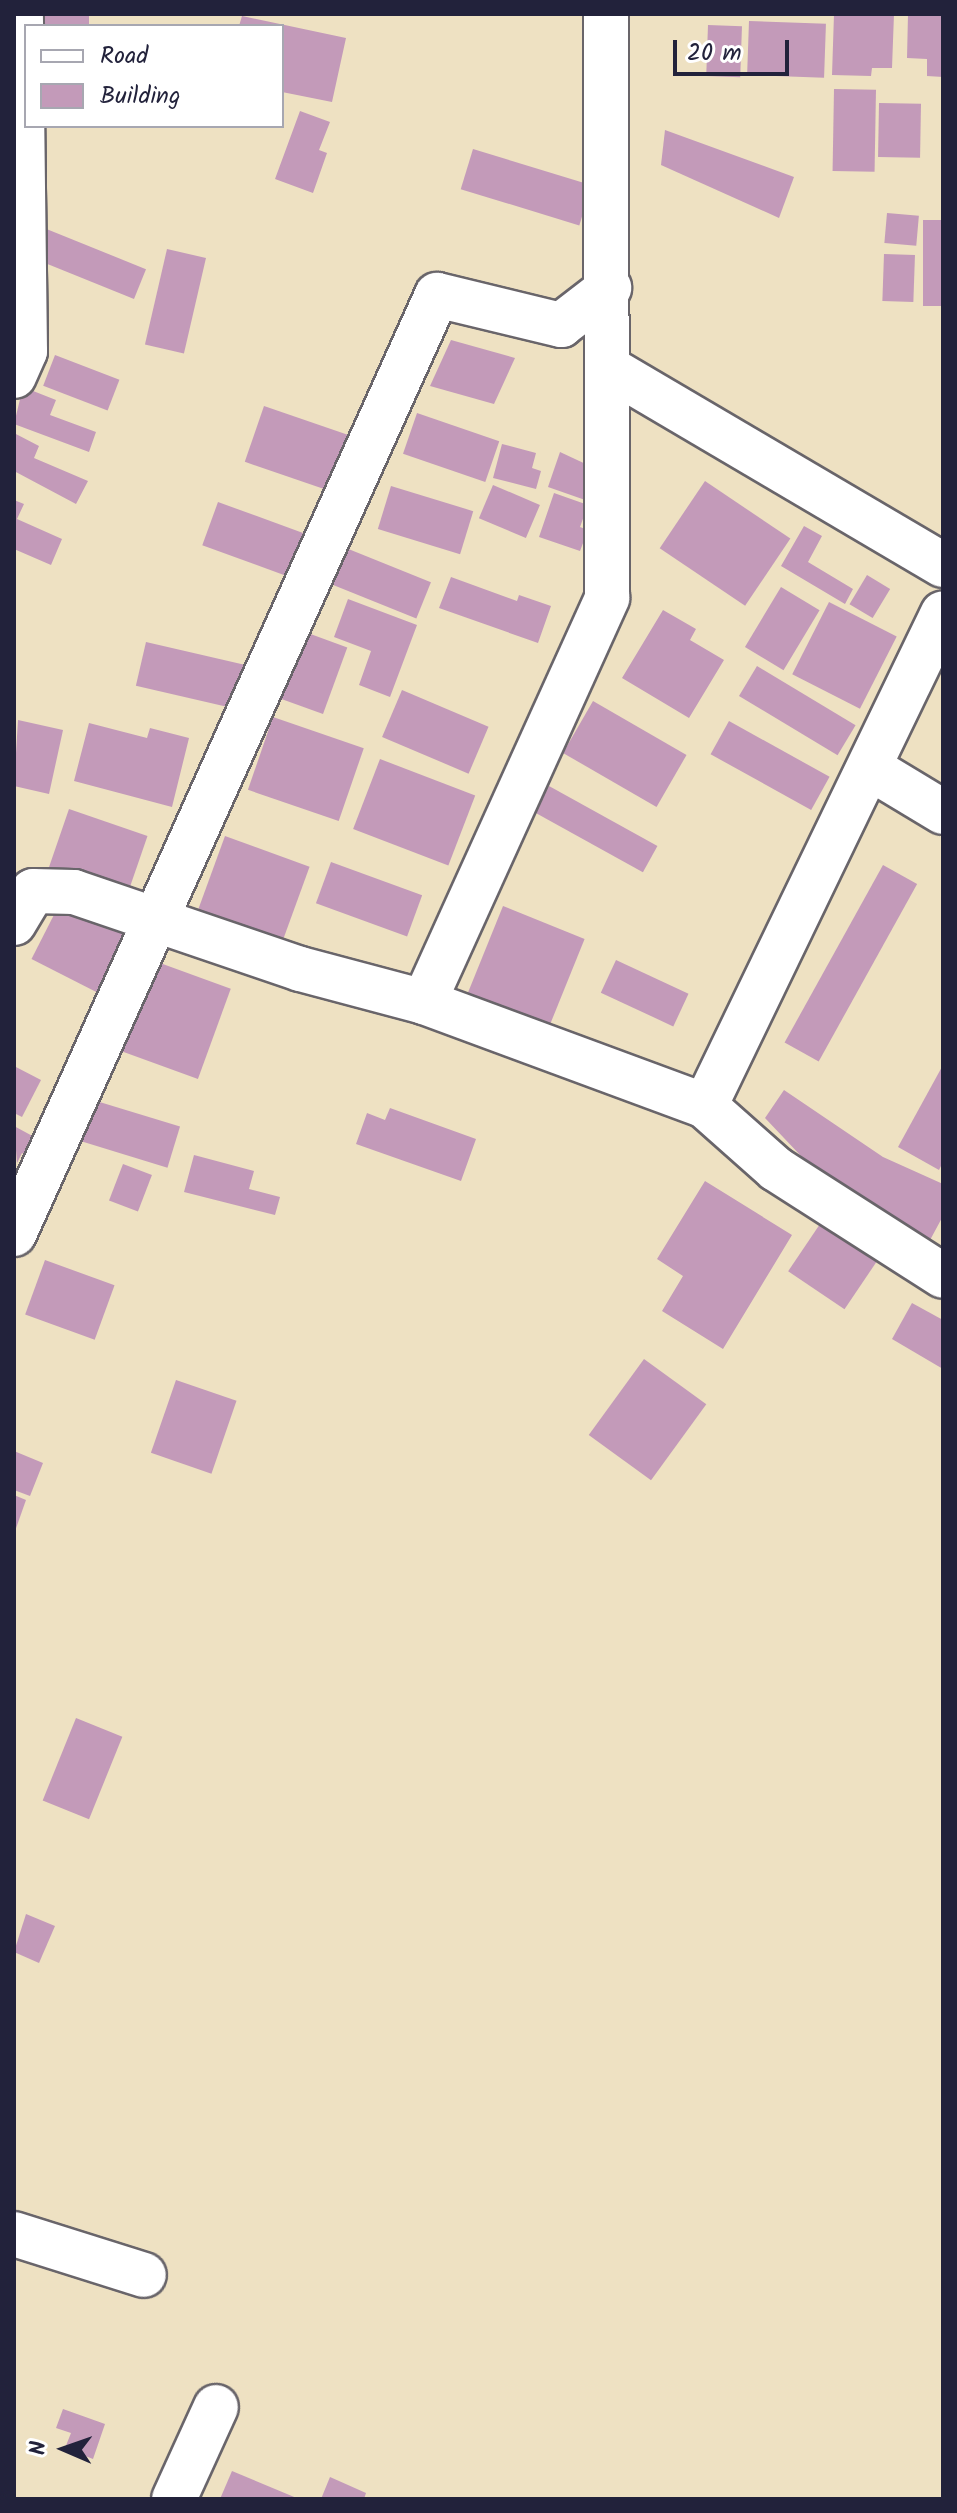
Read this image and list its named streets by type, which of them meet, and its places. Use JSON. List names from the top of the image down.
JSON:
{
  "legend": ["Road", "Building"],
  "scale_bar": "20 m",
  "north": "left"
}
